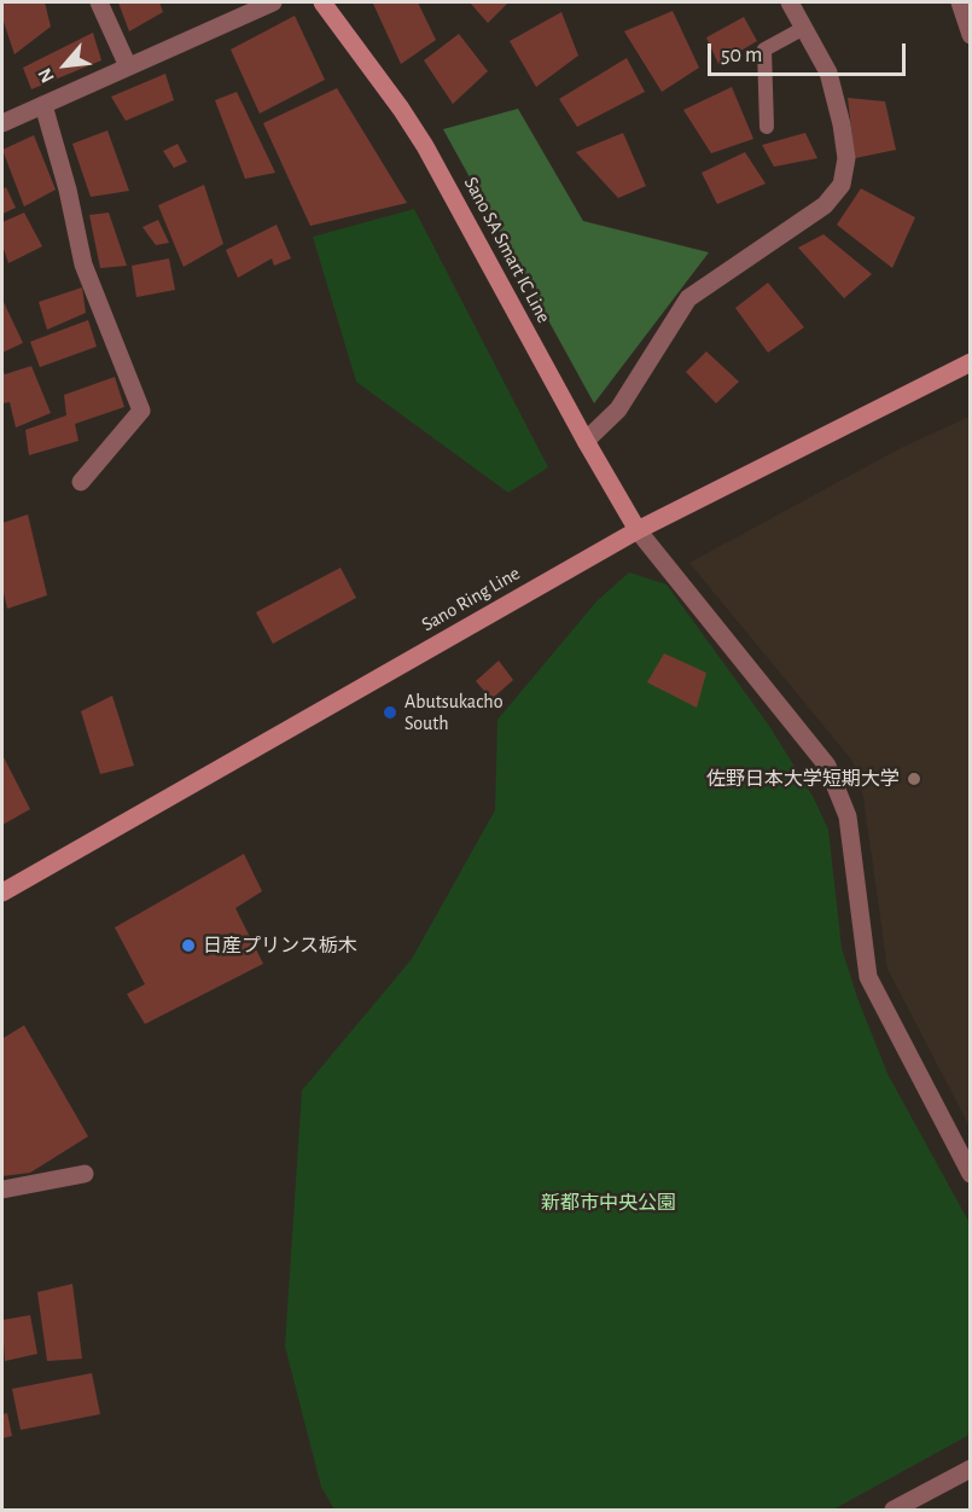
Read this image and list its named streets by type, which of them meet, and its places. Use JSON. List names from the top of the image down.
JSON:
{
  "streets": {
    "main road": ["Sano SA Smart IC Line", "Sano Ring Line"]
  },
  "crossings": [
    ["Sano SA Smart IC Line", "Sano Ring Line"]
  ],
  "parks": ["新都市中央公園"],
  "places": ["Abutsukacho South", "佐野日本大学短期大学", "日産プリンス栃木"],
  "scale_bar": "50 m",
  "north": "bottom left"
}
